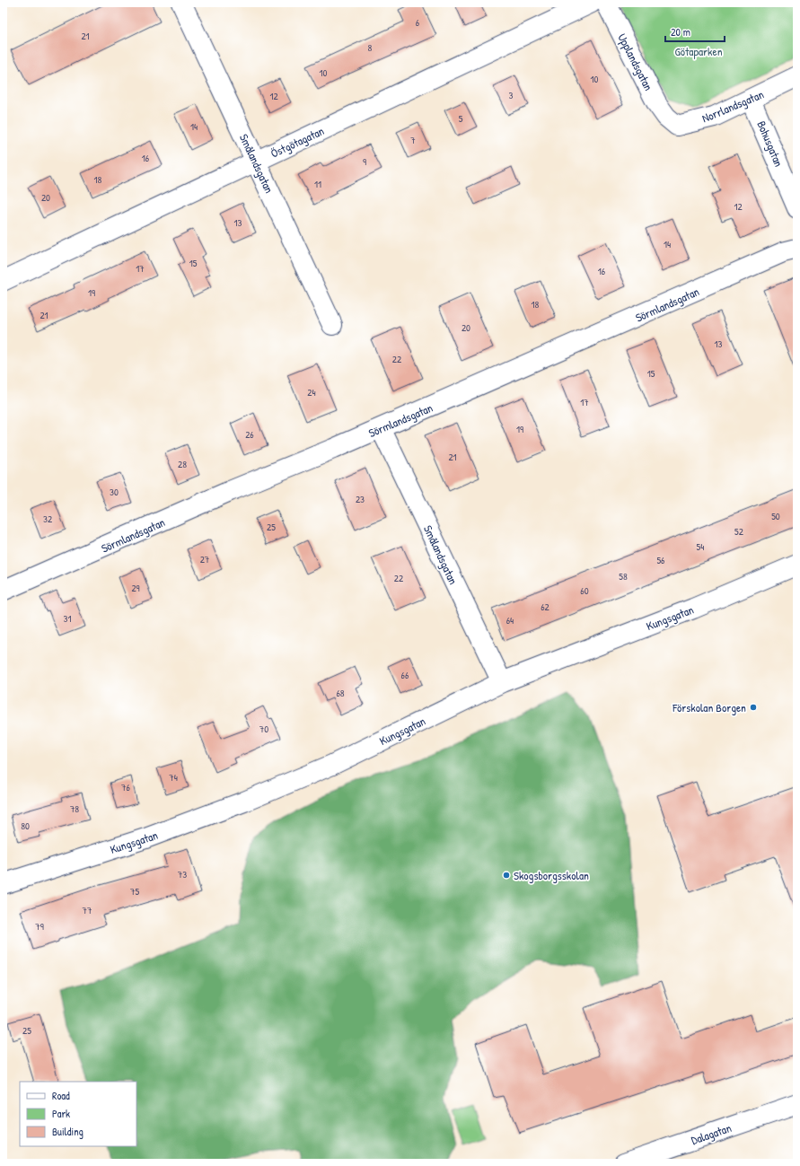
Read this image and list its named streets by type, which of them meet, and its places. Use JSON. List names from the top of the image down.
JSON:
{
  "streets": {
    "street": [
      "Upplandsgatan",
      "Norrlandsgatan",
      "Östgötagatan",
      "Bohusgatan",
      "Smålandsgatan",
      "Sörmlandsgatan",
      "Kungsgatan",
      "Dalagatan"
    ]
  },
  "crossings": [
    ["Upplandsgatan", "Norrlandsgatan"],
    ["Norrlandsgatan", "Bohusgatan"],
    ["Östgötagatan", "Smålandsgatan"],
    ["Smålandsgatan", "Sörmlandsgatan"],
    ["Smålandsgatan", "Kungsgatan"]
  ],
  "parks": ["Götaparken"],
  "places": ["Förskolan Borgen", "Skogsborgsskolan"],
  "house_numbers": [
    "6",
    "21",
    "8",
    "10",
    "10",
    "3",
    "12",
    "5",
    "14",
    "7",
    "16",
    "9",
    "18",
    "11",
    "20",
    "12",
    "13",
    "14",
    "15",
    "17",
    "16",
    "19",
    "18",
    "21",
    "20",
    "13",
    "22",
    "15",
    "24",
    "17",
    "19",
    "26",
    "21",
    "28",
    "30",
    "23",
    "50",
    "32",
    "25",
    "52",
    "54",
    "27",
    "56",
    "58",
    "22",
    "29",
    "60",
    "62",
    "31",
    "64",
    "66",
    "68",
    "70",
    "74",
    "76",
    "78",
    "80",
    "73",
    "75",
    "77",
    "79",
    "25"
  ],
  "legend": ["Road", "Park", "Building"],
  "scale_bar": "20 m"
}
